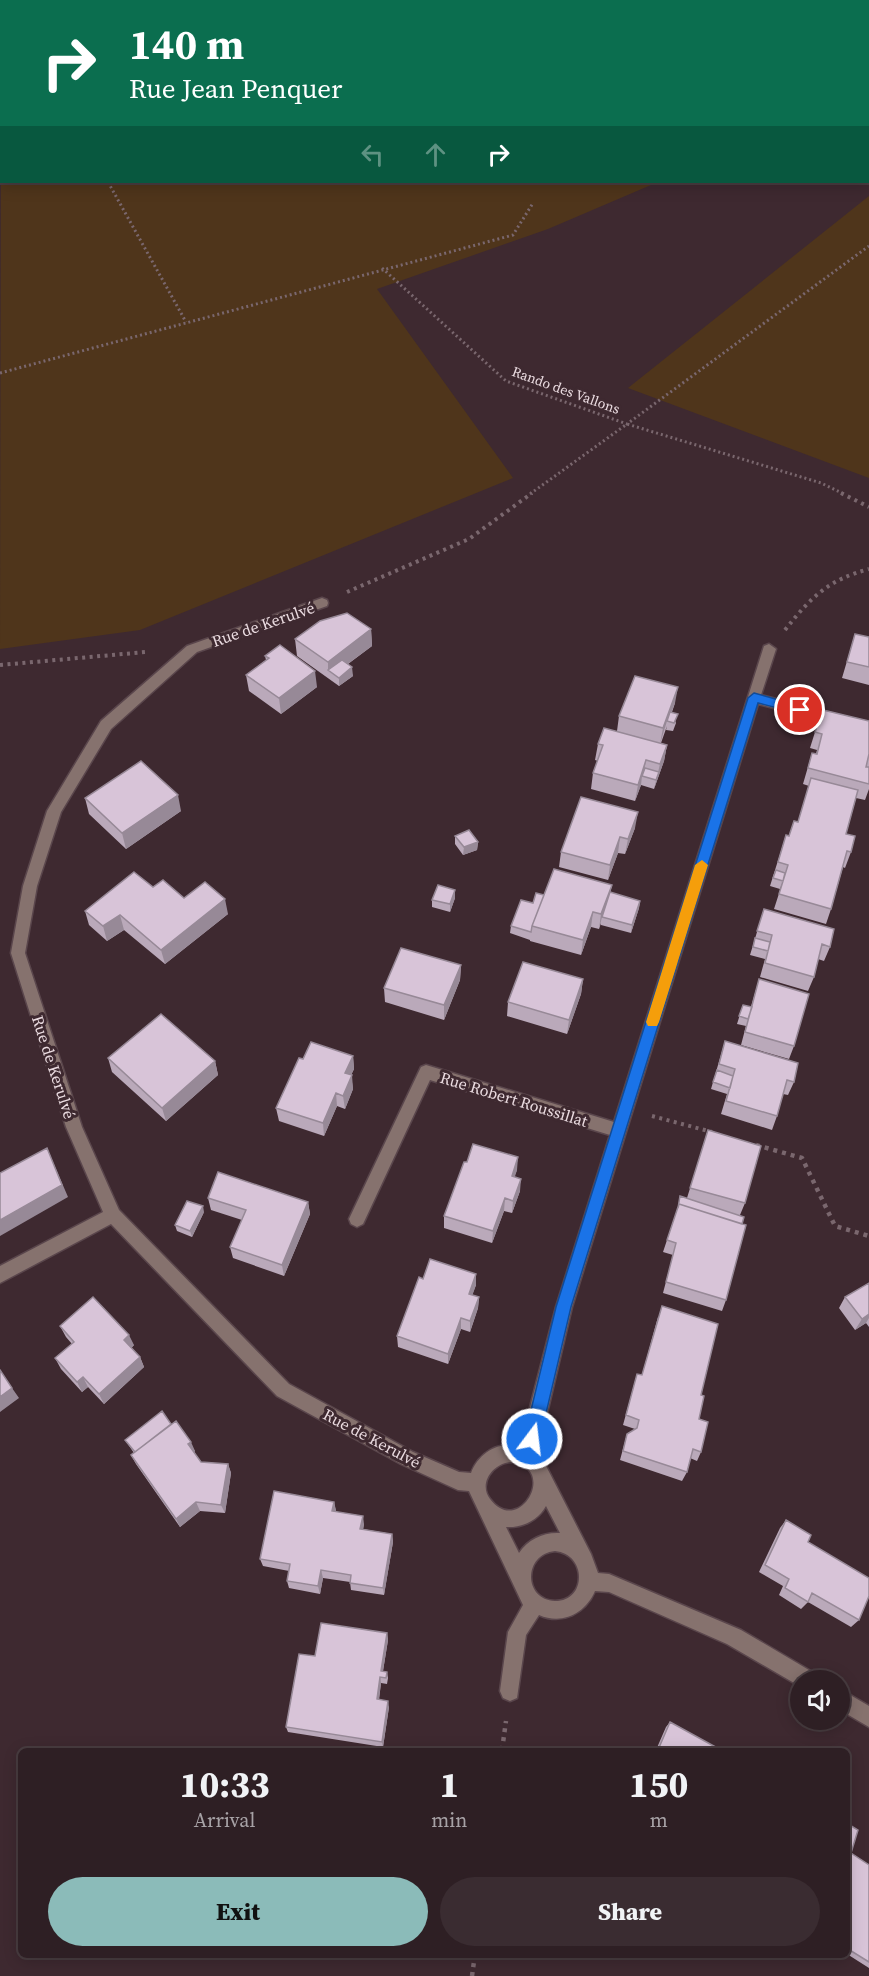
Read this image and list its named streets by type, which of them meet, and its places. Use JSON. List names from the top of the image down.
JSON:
{
  "streets": {
    "street": ["Rue de Kerulvé", "Rue Robert Roussillat"],
    "path": ["Rando des Vallons"]
  },
  "page": {
    "turn": ["140 m", "Rue Jean Penquer"],
    "eta": [
      "10:33",
      "Arrival",
      "1",
      "min",
      "150",
      "m"
    ],
    "buttons": ["Exit", "Share"]
  }
}
